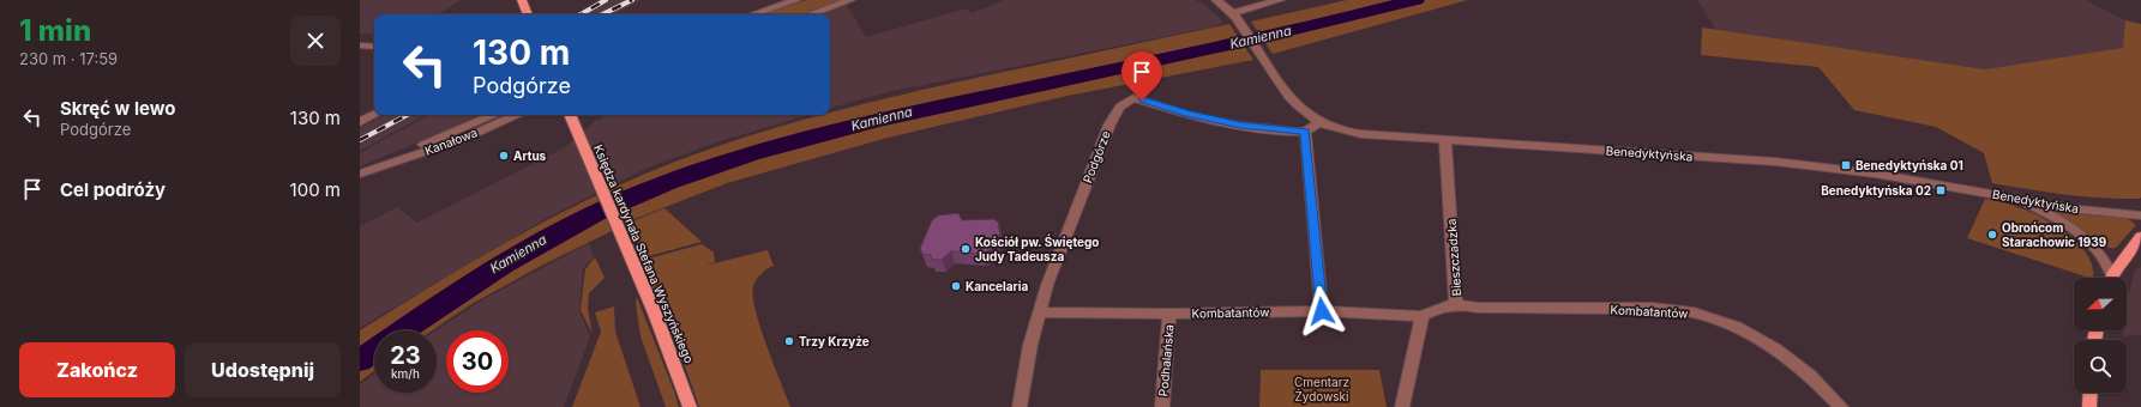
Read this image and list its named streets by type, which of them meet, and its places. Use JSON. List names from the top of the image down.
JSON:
{
  "streets": {
    "main road": ["Księdza kardynała Stefana Wyszyńskiego"],
    "street": [
      "Kanałowa",
      "Benedyktyńska",
      "Podgórze",
      "Bieszczadzka",
      "Kombatantów",
      "Podhalańska"
    ]
  },
  "crossings": [
    ["Benedyktyńska", "Bieszczadzka"],
    ["Podgórze", "Kombatantów"],
    ["Bieszczadzka", "Kombatantów"],
    ["Kombatantów", "Podhalańska"]
  ],
  "water": ["Kamienna"],
  "parks": ["Cmentarz Żydowski"],
  "places": {
    "other": [
      "Artus",
      "Obrońcom Starachowic 1939",
      "Kościół pw. Świętego Judy Tadeusza",
      "Kancelaria",
      "Trzy Krzyże"
    ],
    "transit": ["Benedyktyńska 01", "Benedyktyńska 02"]
  },
  "north": "left",
  "page": {
    "heading": ["1 min", "230 m · 17:59"],
    "turn": ["130 m", "Podgórze"],
    "list": [
      {
        "name": "Skręć w lewo",
        "note": "Podgórze",
        "value": "130 m"
      },
      {
        "name": "Cel podróży",
        "value": "100 m"
      }
    ],
    "speed": "23 km/h",
    "limit": "30",
    "buttons": ["Zakończ", "Udostępnij"]
  }
}
